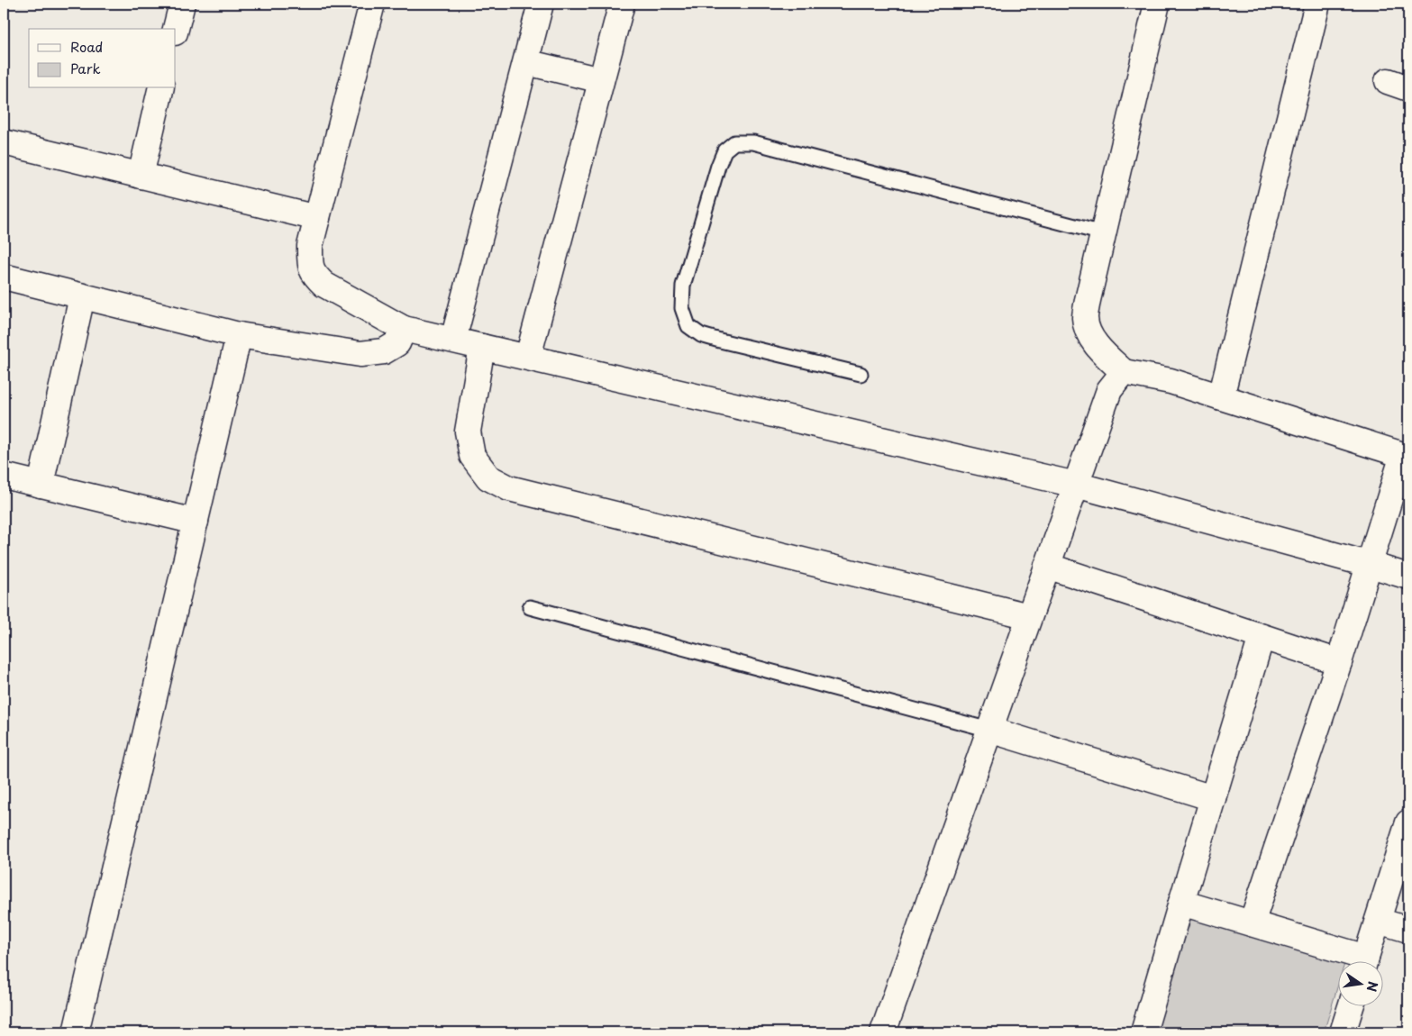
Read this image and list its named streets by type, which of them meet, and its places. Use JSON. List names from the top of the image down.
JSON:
{
  "legend": ["Road", "Park"],
  "north": "right"
}
